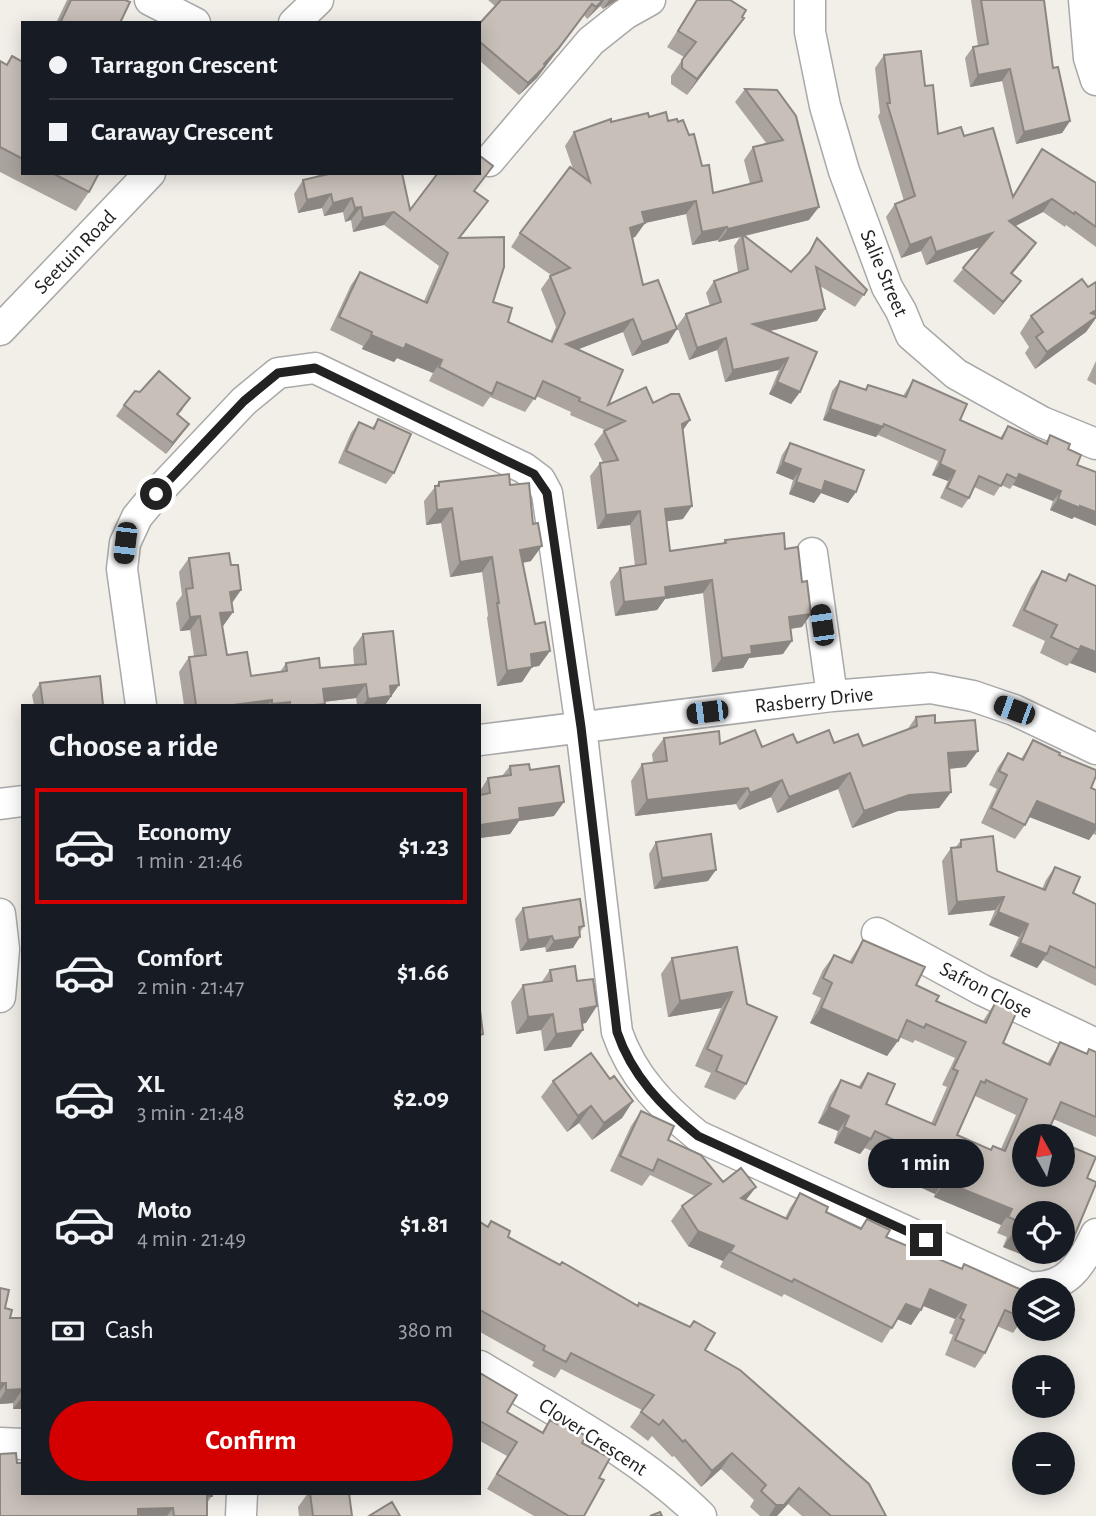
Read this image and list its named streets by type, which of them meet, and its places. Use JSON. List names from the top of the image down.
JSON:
{
  "streets": {
    "street": [
      "Seetuin Road",
      "Salie Street",
      "Rasberry Drive",
      "Safron Close",
      "Clover Crescent"
    ]
  },
  "north": "top",
  "page": {
    "banner": ["Tarragon Crescent", "Caraway Crescent"],
    "heading": "Choose a ride",
    "list": [
      {
        "name": "Economy",
        "note": "1 min · 21:46",
        "value": "$1.23"
      },
      {
        "name": "Comfort",
        "note": "2 min · 21:47",
        "value": "$1.66"
      },
      {
        "name": "XL",
        "note": "3 min · 21:48",
        "value": "$2.09"
      },
      {
        "name": "Moto",
        "note": "4 min · 21:49",
        "value": "$1.81"
      }
    ],
    "map_buttons": ["+", "−"],
    "bubble": "1 min",
    "pay": ["Cash", "380 m"],
    "buttons": "Confirm"
  }
}
